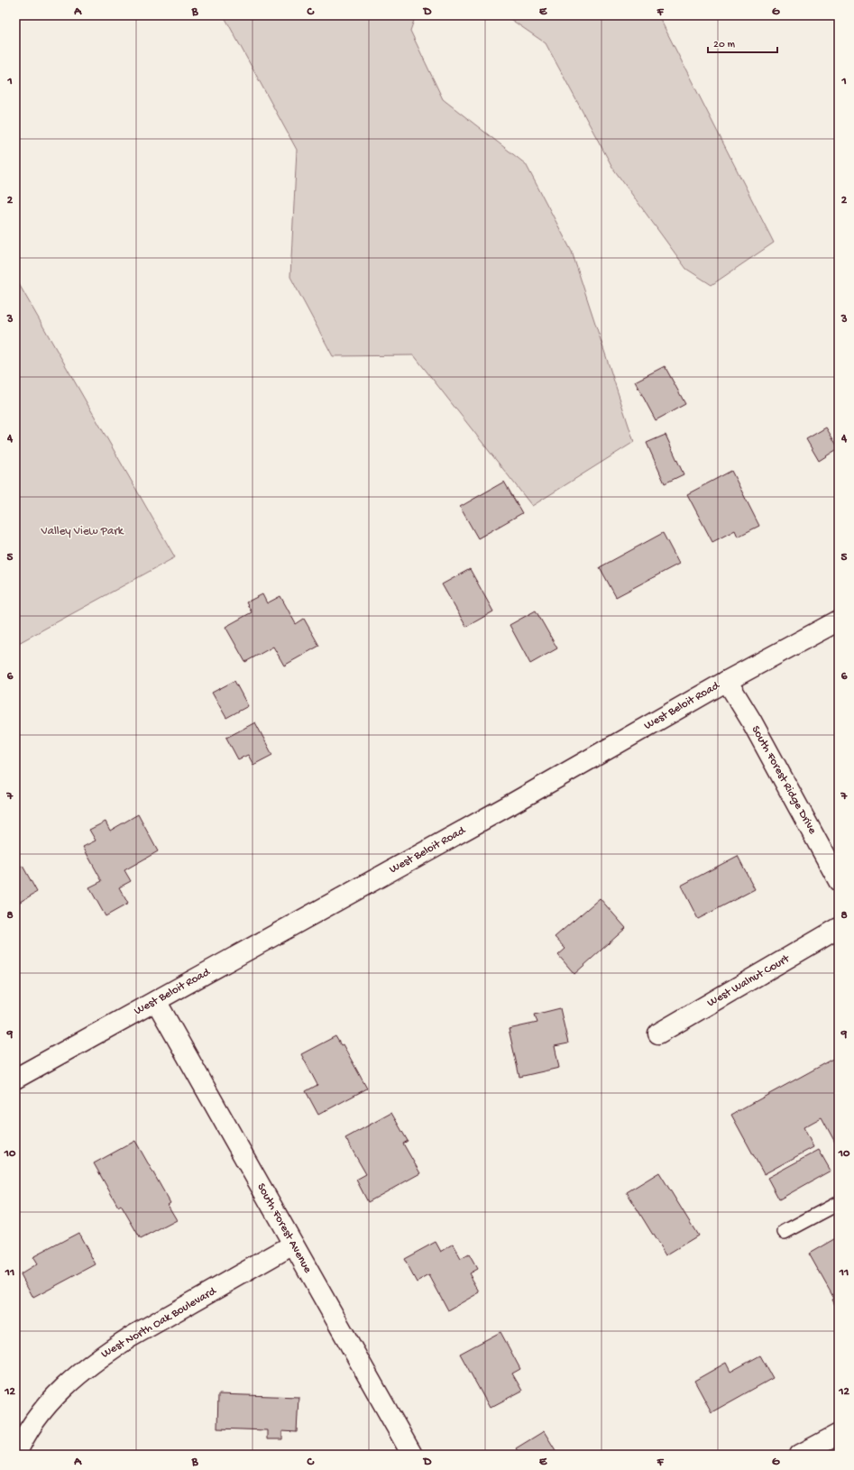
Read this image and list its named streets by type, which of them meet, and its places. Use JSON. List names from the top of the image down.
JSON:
{
  "streets": {
    "street": [
      "West Beloit Road",
      "South Forest Ridge Drive",
      "West Walnut Court",
      "South Forest Avenue",
      "West North Oak Boulevard"
    ]
  },
  "crossings": [
    ["West Beloit Road", "South Forest Ridge Drive"],
    ["West Beloit Road", "South Forest Avenue"],
    ["South Forest Avenue", "West North Oak Boulevard"]
  ],
  "parks": ["Valley View Park"],
  "scale_bar": "20 m",
  "grid": {
    "columns": [
      "A",
      "B",
      "C",
      "D",
      "E",
      "F",
      "G"
    ],
    "rows": [
      "1",
      "2",
      "3",
      "4",
      "5",
      "6",
      "7",
      "8",
      "9",
      "10",
      "11",
      "12"
    ]
  }
}
